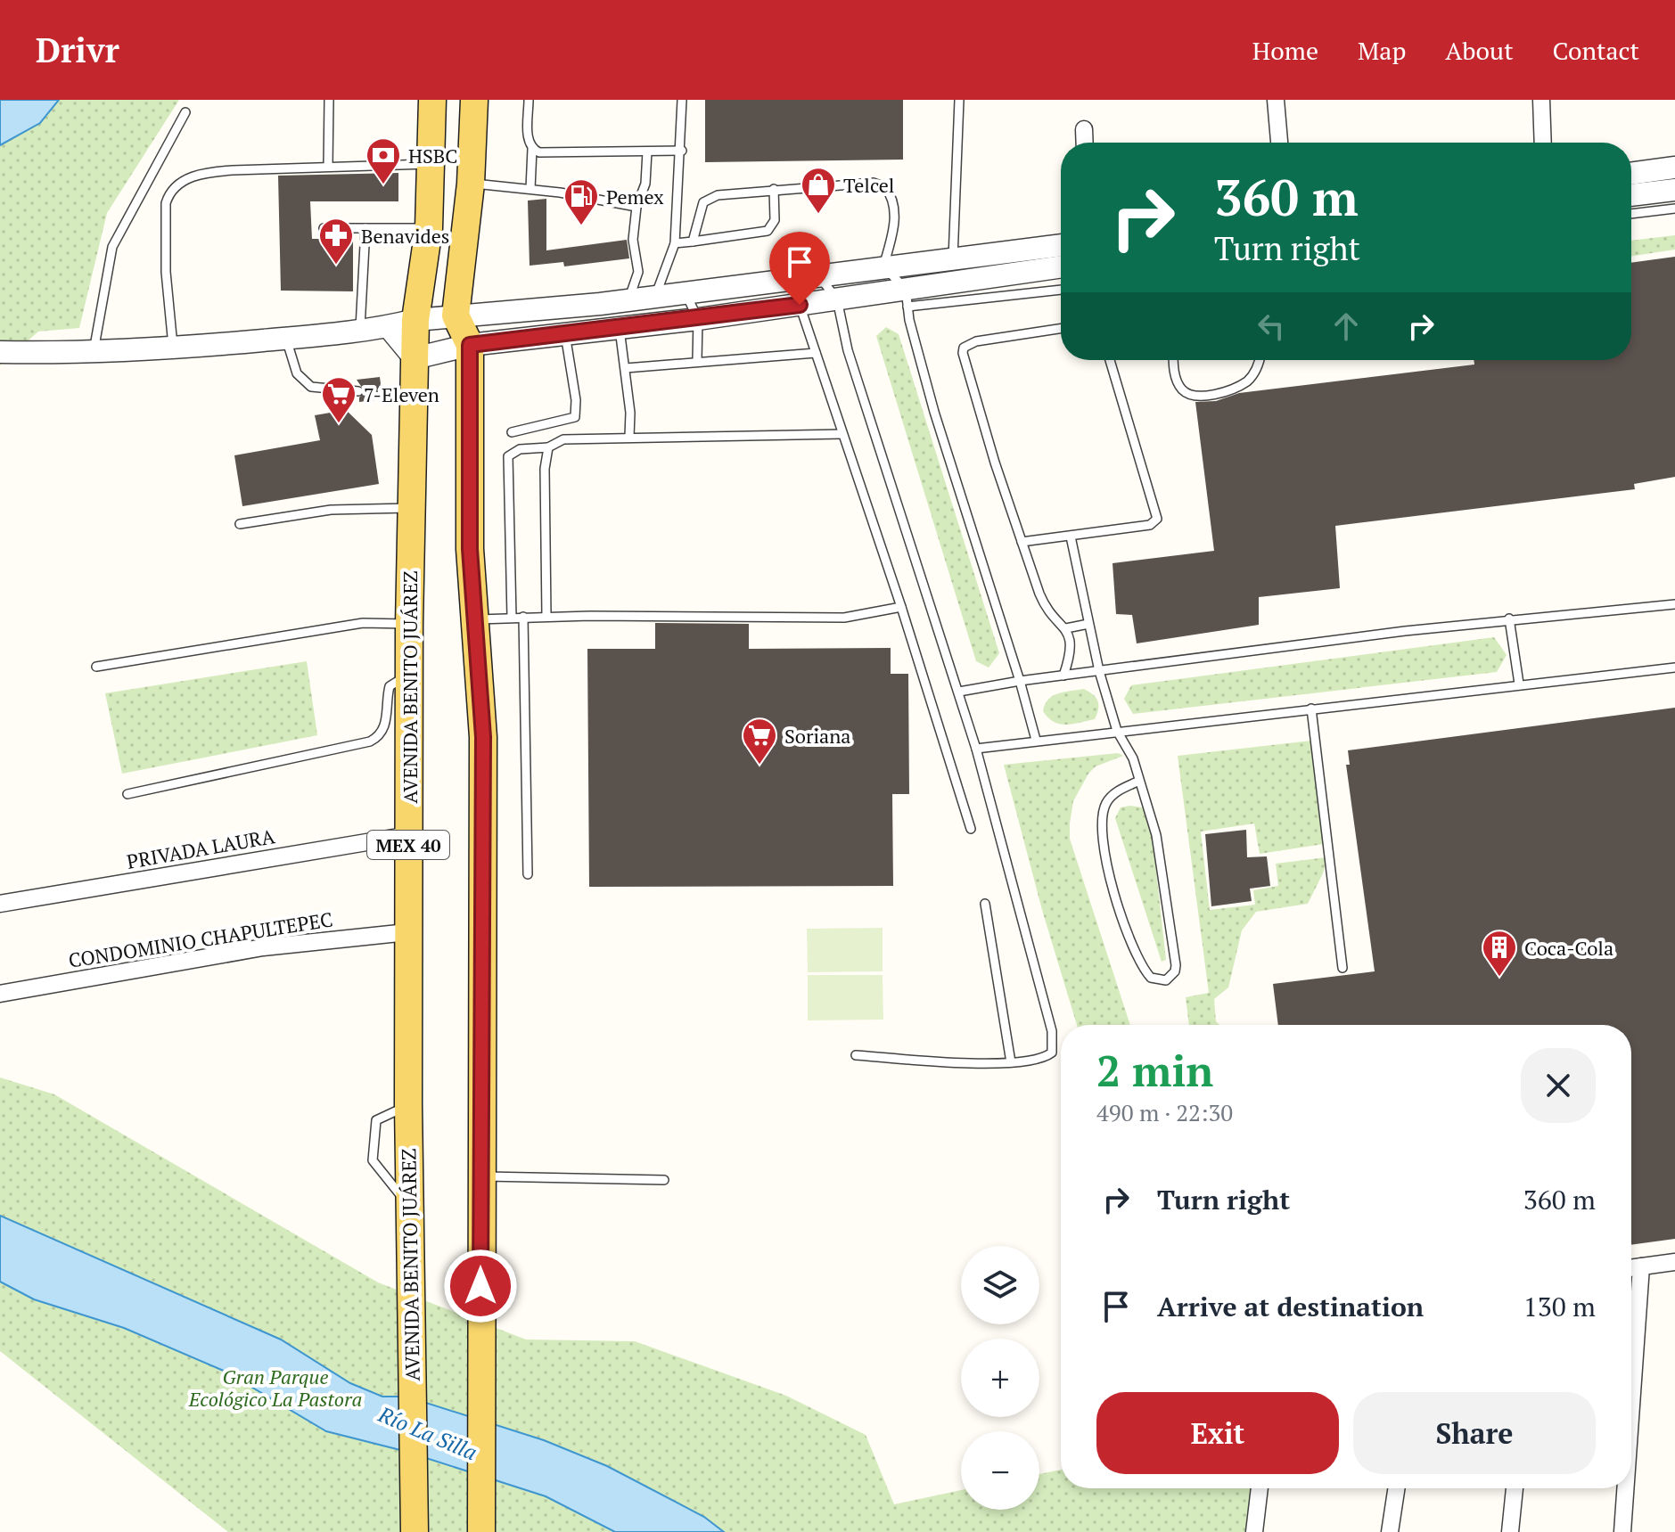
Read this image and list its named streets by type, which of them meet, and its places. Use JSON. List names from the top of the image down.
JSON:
{
  "streets": {
    "main road": ["AVENIDA BENITO JUÁREZ", "MEX 40"],
    "street": ["PRIVADA LAURA", "CONDOMINIO CHAPULTEPEC"]
  },
  "crossings": [
    ["AVENIDA BENITO JUÁREZ", "PRIVADA LAURA"],
    ["AVENIDA BENITO JUÁREZ", "CONDOMINIO CHAPULTEPEC"]
  ],
  "water": ["Río La Silla"],
  "parks": ["Gran Parque Ecológico La Pastora"],
  "places": {
    "bank": ["HSBC"],
    "shop": ["Telcel"],
    "fuel station": ["Pemex"],
    "pharmacy": ["Benavides"],
    "supermarket": ["7-Eleven", "Soriana"],
    "building": ["Coca-Cola"]
  },
  "page": {
    "header": "Drivr",
    "nav": [
      "Home",
      "Map",
      "About",
      "Contact"
    ],
    "turn": ["360 m", "Turn right"],
    "heading": ["2 min", "490 m · 22:30"],
    "list": [
      {
        "name": "Turn right",
        "value": "360 m"
      },
      {
        "name": "Arrive at destination",
        "value": "130 m"
      }
    ],
    "map_buttons": ["+", "−"],
    "buttons": ["Exit", "Share"]
  }
}
